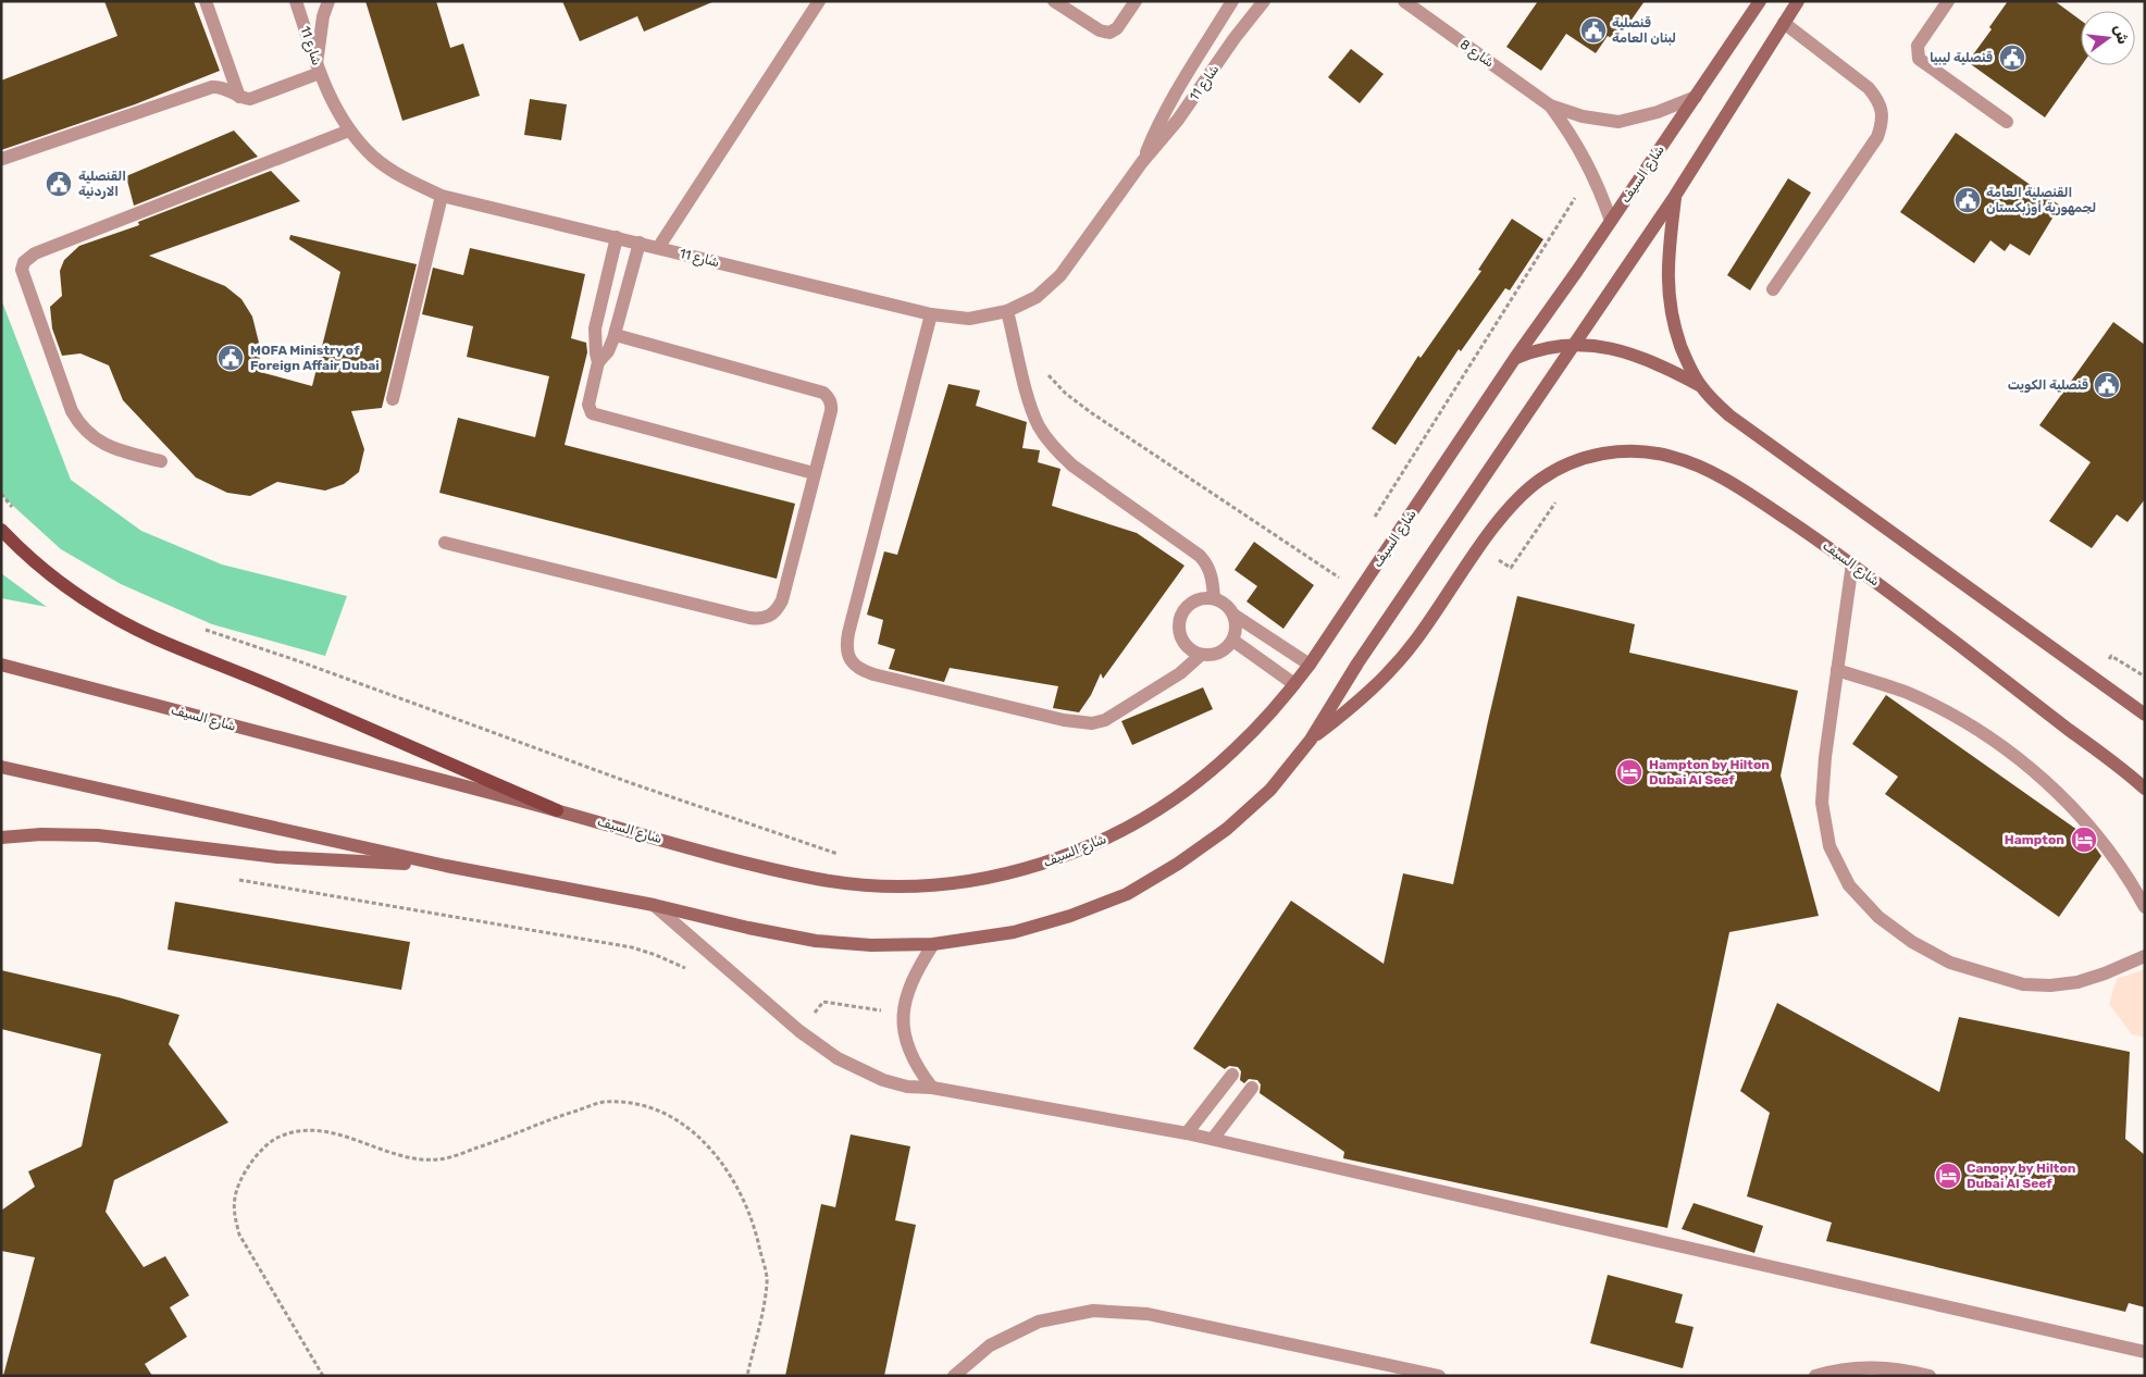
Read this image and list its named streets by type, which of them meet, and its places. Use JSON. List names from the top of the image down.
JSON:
{
  "streets": {
    "main road": ["شارع السيف"],
    "street": ["شارع 11", "شارع 8"]
  },
  "crossings": [
    ["شارع 8", "شارع السيف"]
  ],
  "places": {
    "public building": [
      "قنصلية لبنان العامة",
      "قنصلية ليبيا",
      "القنصلية الاردنية",
      "القنصلية العامة لجمهورية أوزبكستان",
      "MOFA Ministry of Foreign Affair Dubai",
      "قنصلية الكويت"
    ],
    "hotel": ["Hampton by Hilton Dubai Al Seef", "Hampton", "Canopy by Hilton Dubai Al Seef"]
  },
  "north": "right"
}
